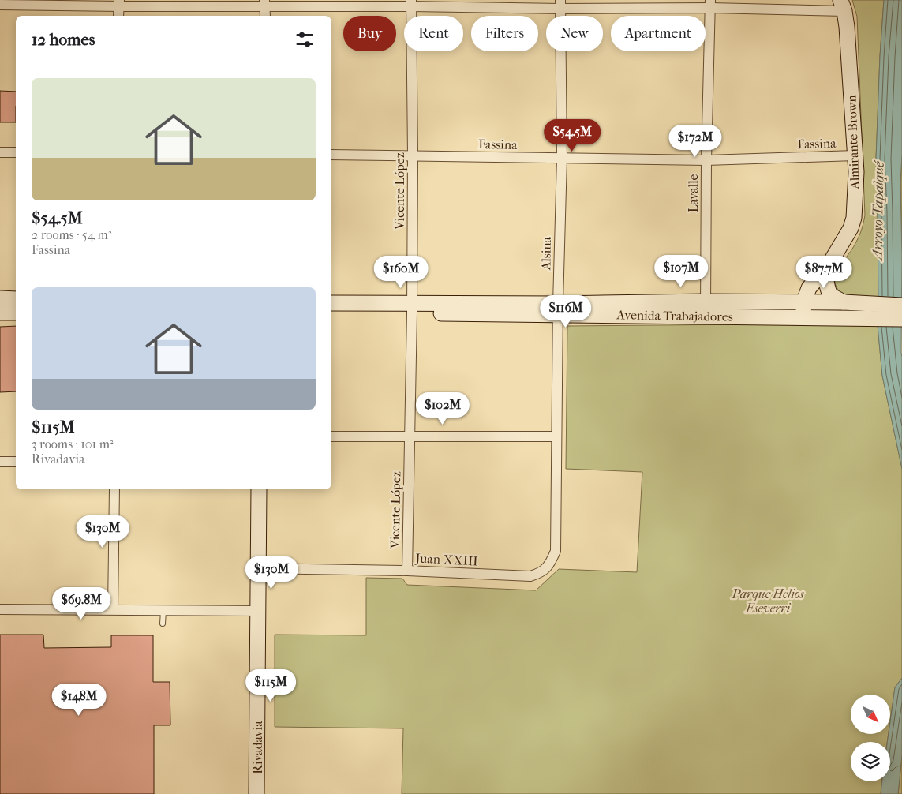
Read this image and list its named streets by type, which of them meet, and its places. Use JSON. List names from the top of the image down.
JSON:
{
  "streets": {
    "main road": ["Almirante Brown", "Avenida Trabajadores", "Rivadavia"],
    "street": [
      "Fassina",
      "Vicente López",
      "Lavalle",
      "Alsina",
      "Juan XXIII"
    ]
  },
  "crossings": [
    ["Almirante Brown", "Fassina"],
    ["Almirante Brown", "Avenida Trabajadores"],
    ["Fassina", "Vicente López"],
    ["Fassina", "Lavalle"],
    ["Fassina", "Alsina"],
    ["Vicente López", "Avenida Trabajadores"],
    ["Vicente López", "Juan XXIII"],
    ["Lavalle", "Avenida Trabajadores"],
    ["Alsina", "Avenida Trabajadores"],
    ["Alsina", "Juan XXIII"],
    ["Juan XXIII", "Rivadavia"]
  ],
  "water": ["Arroyo Tapalqué"],
  "parks": ["Parque Helios Eseverri"],
  "north": "bottom right",
  "page": {
    "chip": [
      "Buy",
      "Rent",
      "Filters",
      "New",
      "Apartment"
    ],
    "heading": "12 homes",
    "list": [
      {
        "name": "$54.5M",
        "note": "2 rooms · 54 m² · Fassina"
      },
      {
        "name": "$115M",
        "note": "3 rooms · 101 m² · Rivadavia"
      }
    ],
    "price": [
      "$54.5M",
      "$172M",
      "$107M",
      "$160M",
      "$87.7M",
      "$116M",
      "$102M",
      "$130M",
      "$130M",
      "$69.8M",
      "$115M",
      "$148M"
    ]
  }
}
